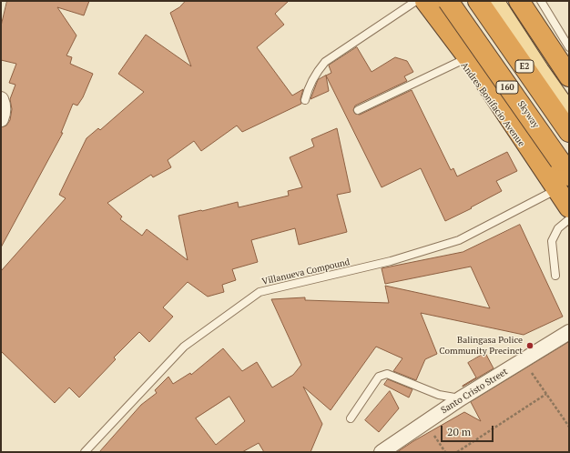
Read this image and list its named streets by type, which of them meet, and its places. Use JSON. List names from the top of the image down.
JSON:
{
  "streets": {
    "highway": ["E2", "Skyway"],
    "main road": ["160"],
    "street": ["Andres Bonifacio Avenue", "Santo Cristo Street"],
    "lane": ["Villanueva Compound"]
  },
  "crossings": [
    ["160", "Skyway"],
    ["Andres Bonifacio Avenue", "Villanueva Compound"]
  ],
  "places": ["Balingasa Police Community Precinct"],
  "scale_bar": "20 m"
}
